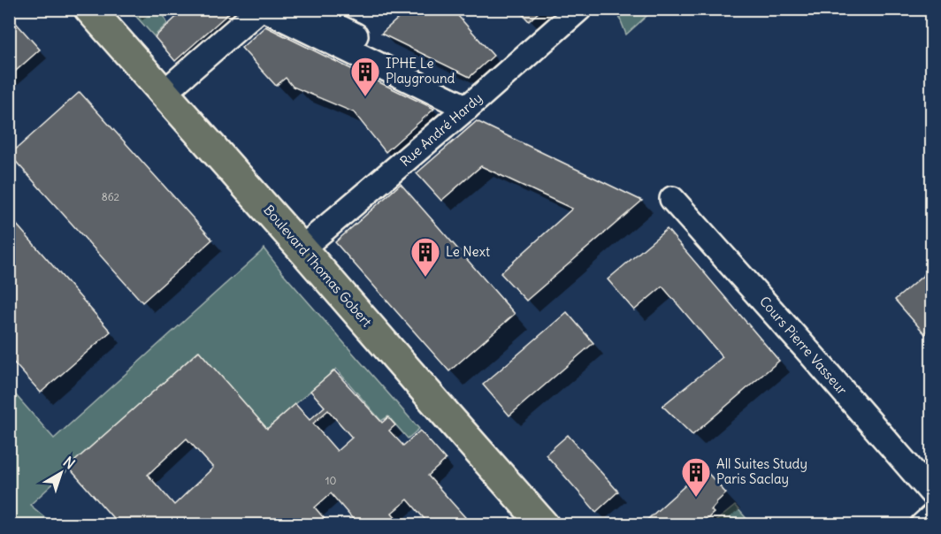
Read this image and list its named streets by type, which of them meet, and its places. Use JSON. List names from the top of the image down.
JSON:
{
  "streets": {
    "main road": ["Boulevard Thomas Gobert"],
    "street": ["Rue André Hardy", "Cours Pierre Vasseur"]
  },
  "crossings": [
    ["Rue André Hardy", "Boulevard Thomas Gobert"]
  ],
  "places": {
    "building": ["IPHE Le Playground", "Le Next", "All Suites Study Paris Saclay"]
  },
  "house_numbers": ["862", "10"],
  "north": "top right"
}
